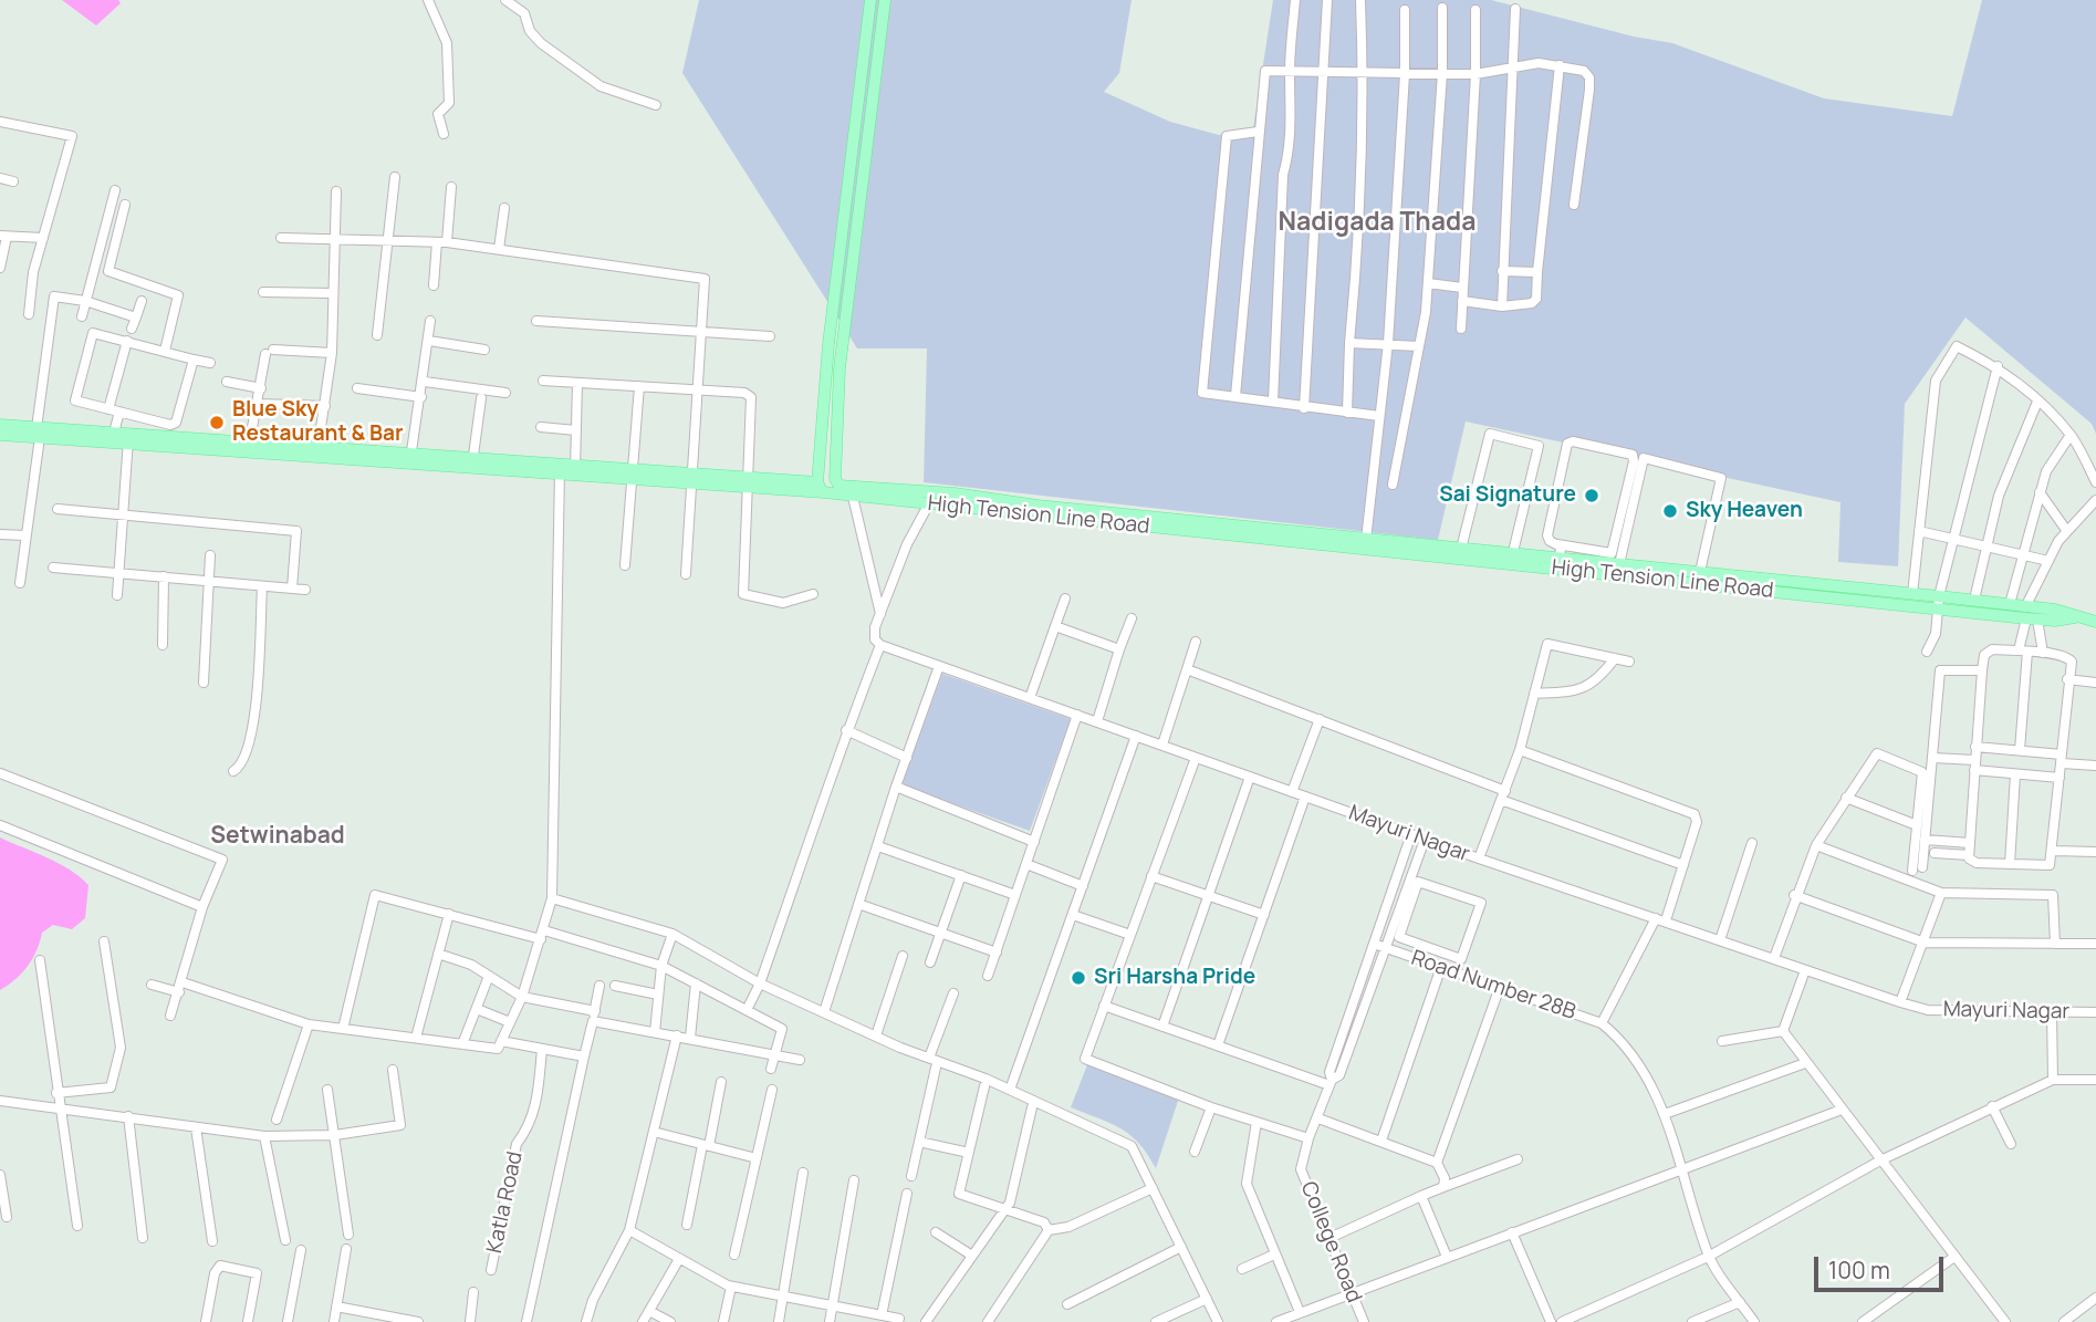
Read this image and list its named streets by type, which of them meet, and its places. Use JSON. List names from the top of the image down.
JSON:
{
  "streets": {
    "main road": ["High Tension Line Road"],
    "street": [
      "Mayuri Nagar",
      "Road Number 28B",
      "Katla Road",
      "College Road"
    ]
  },
  "districts": ["Nadigada Thada", "Setwinabad"],
  "places": [
    "Blue Sky Restaurant & Bar",
    "Sai Signature",
    "Sky Heaven",
    "Sri Harsha Pride"
  ],
  "scale_bar": "100 m"
}
